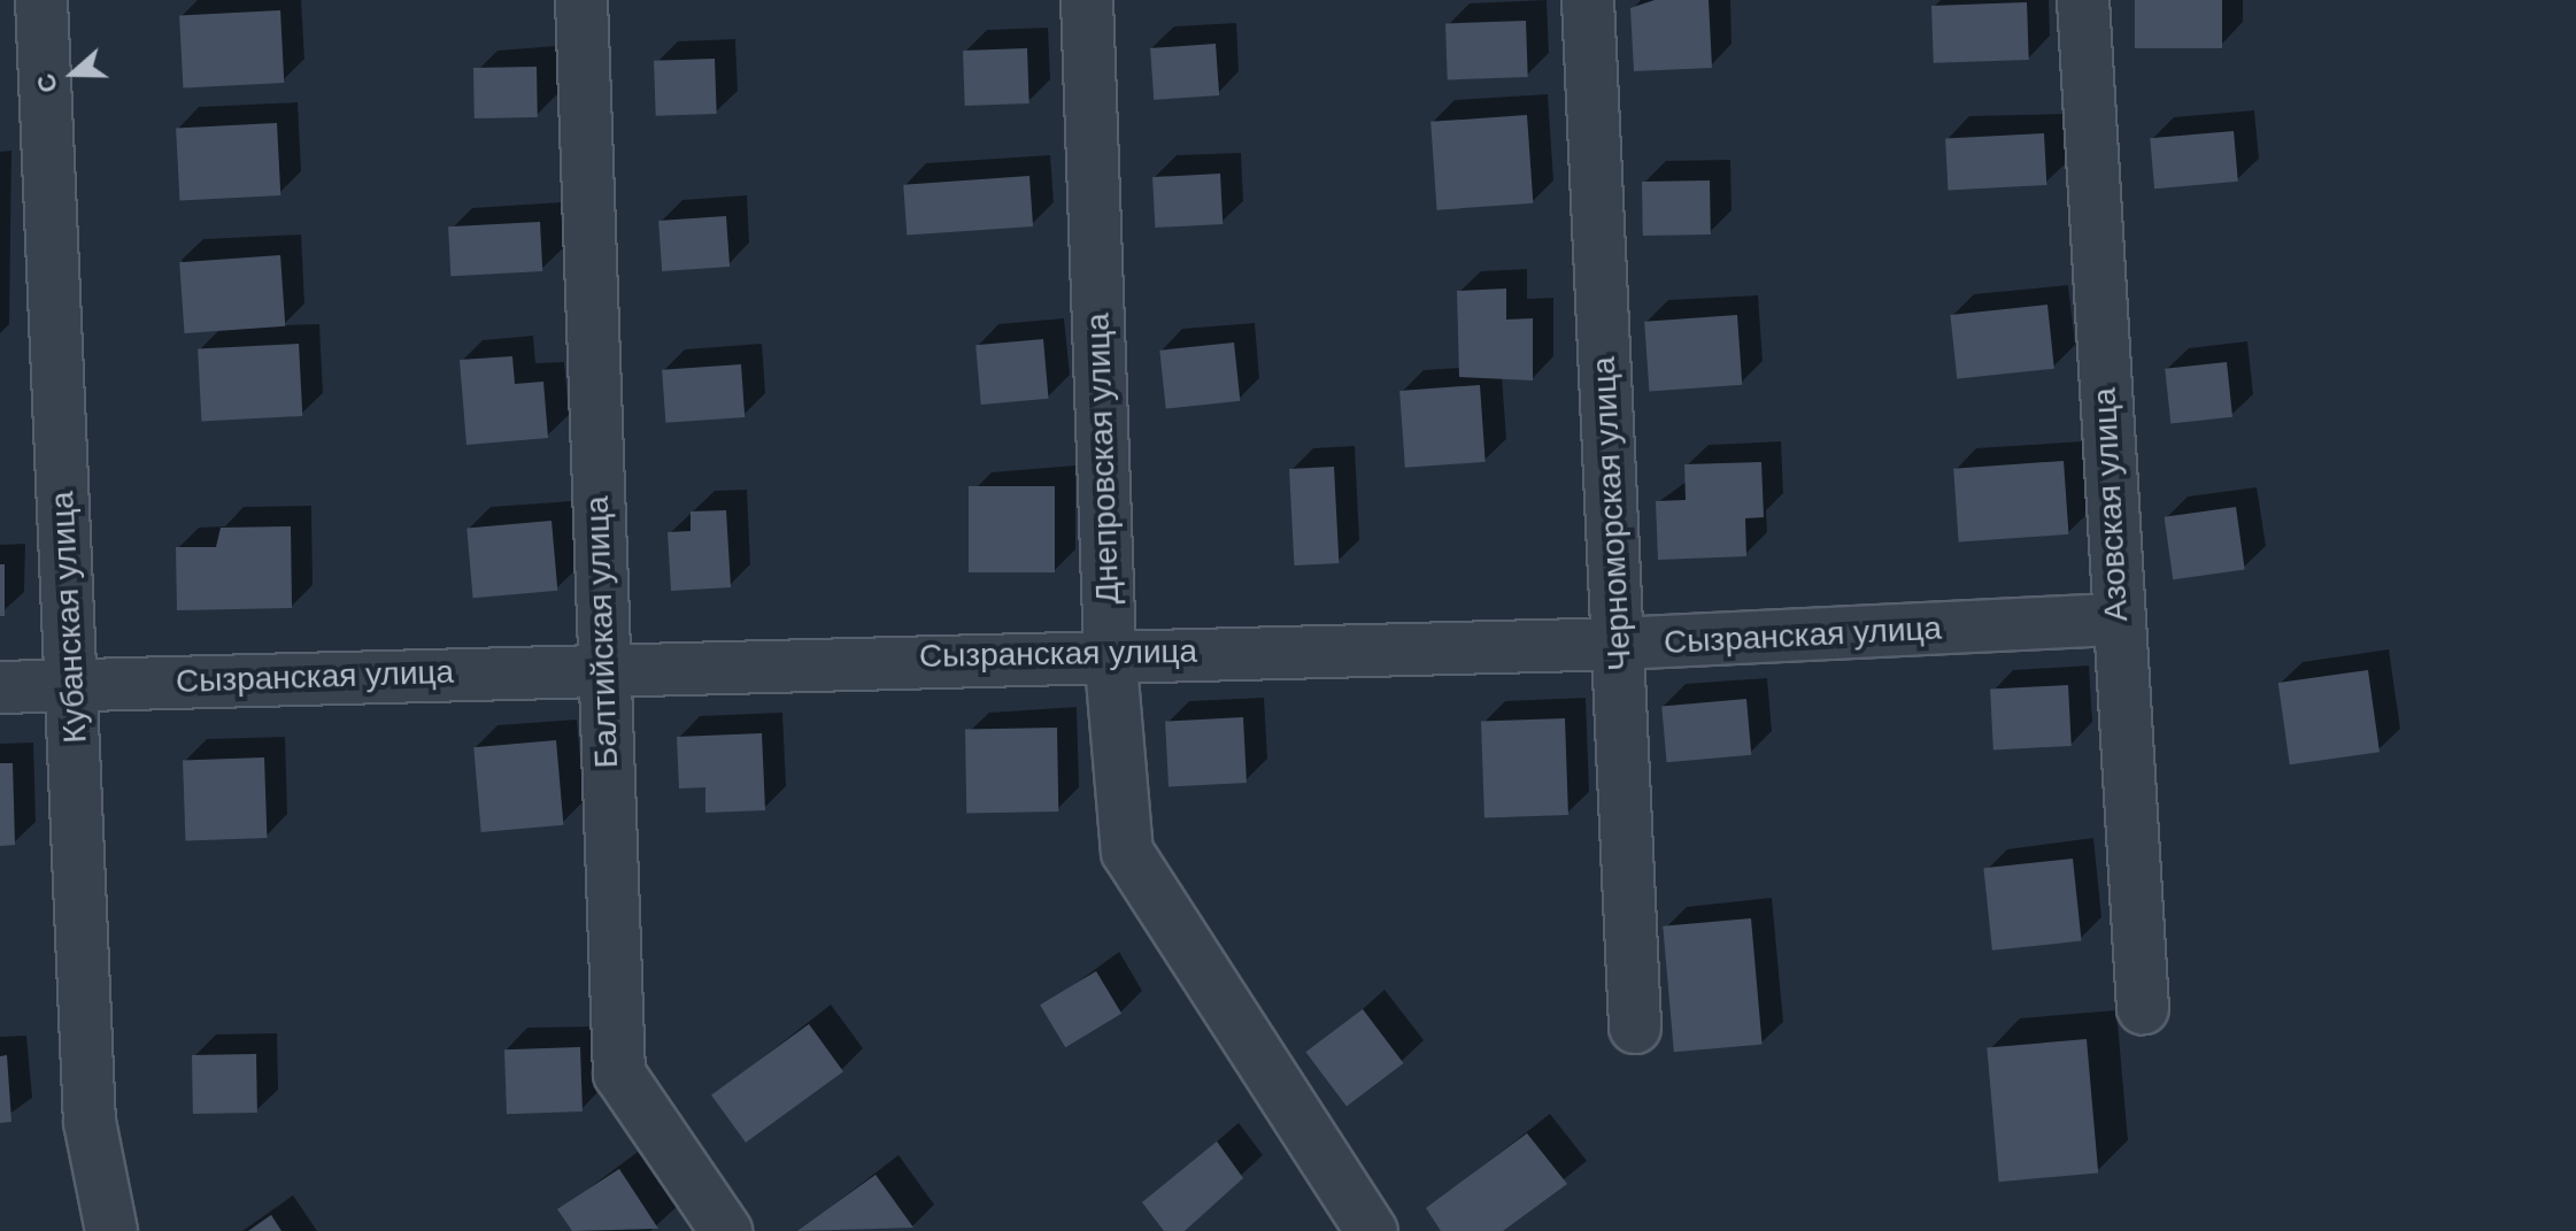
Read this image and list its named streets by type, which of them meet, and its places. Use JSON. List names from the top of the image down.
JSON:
{
  "streets": {
    "street": [
      "Днепровская улица",
      "Азовская улица",
      "Черноморская улица",
      "Кубанская улица",
      "Балтийская улица",
      "Сызранская улица"
    ]
  },
  "crossings": [
    ["Днепровская улица", "Сызранская улица"],
    ["Азовская улица", "Сызранская улица"],
    ["Черноморская улица", "Сызранская улица"],
    ["Кубанская улица", "Сызранская улица"],
    ["Балтийская улица", "Сызранская улица"]
  ],
  "north": "left"
}
